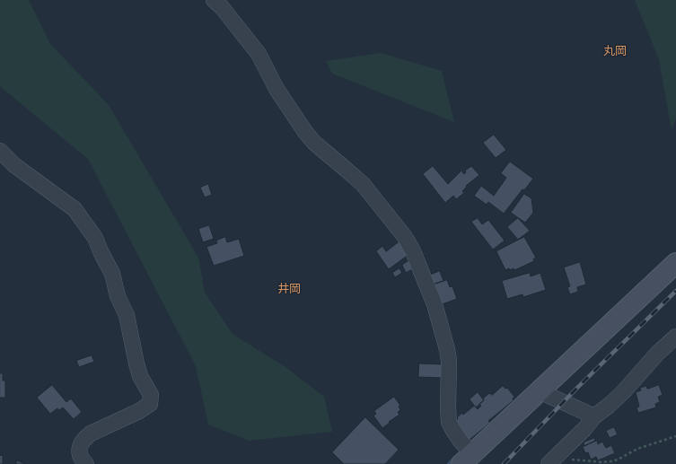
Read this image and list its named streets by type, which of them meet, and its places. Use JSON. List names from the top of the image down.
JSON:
{
  "districts": ["丸岡", "井岡"]
}
